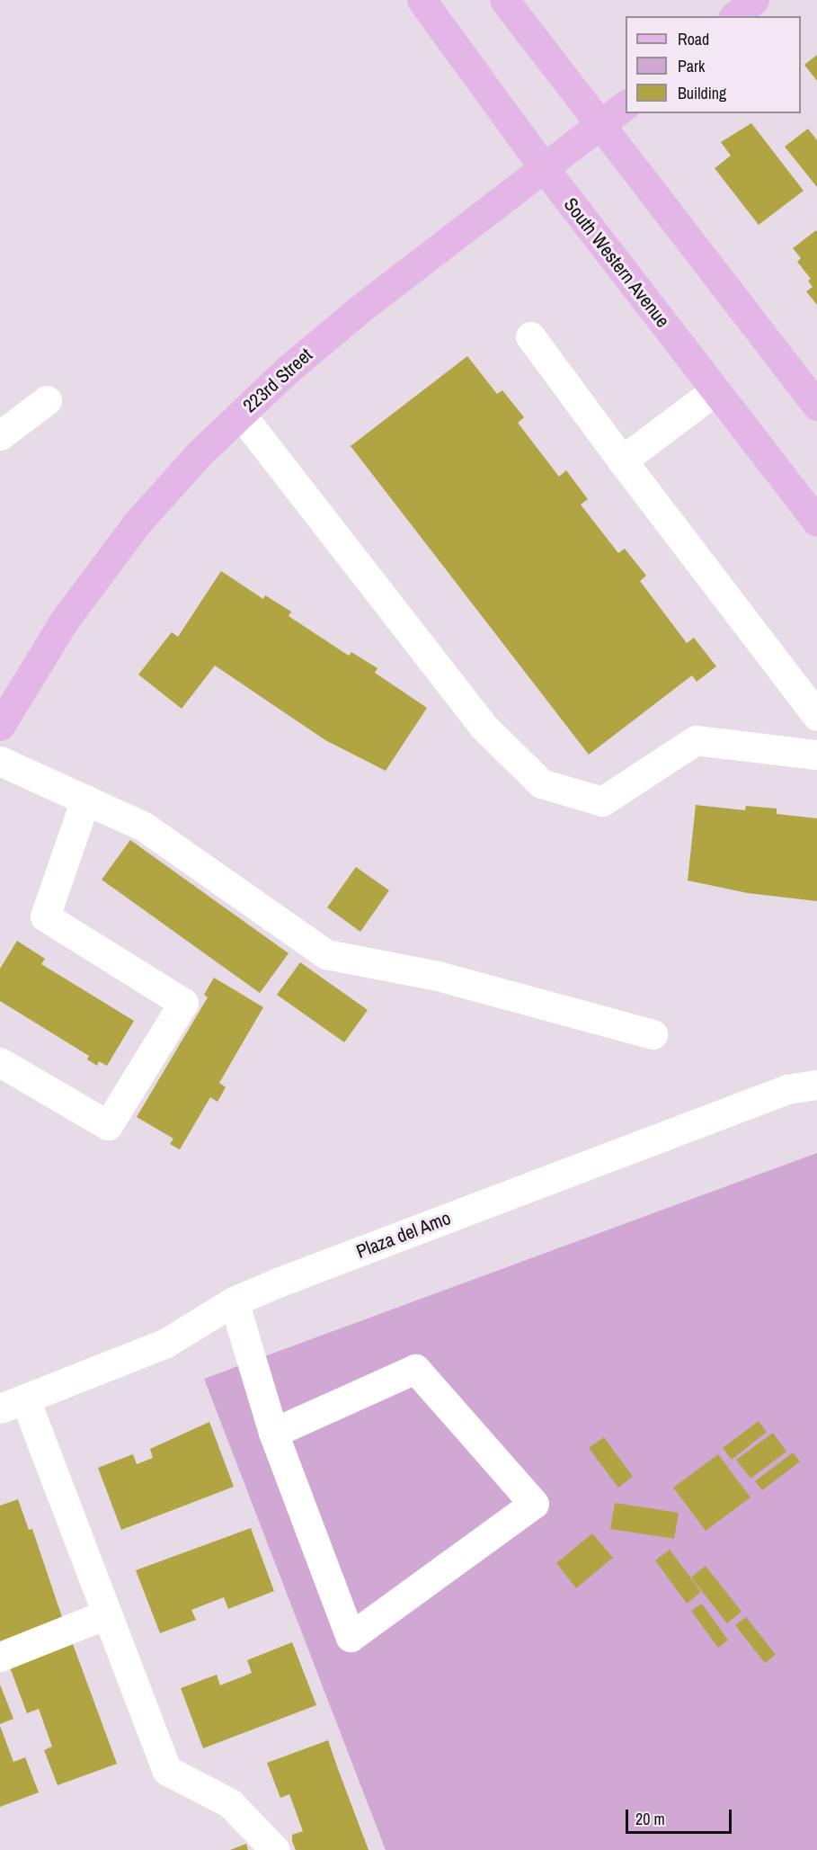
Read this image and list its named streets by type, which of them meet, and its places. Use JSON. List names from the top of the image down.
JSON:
{
  "streets": {
    "main road": ["South Western Avenue", "223rd Street"],
    "street": ["Plaza del Amo"]
  },
  "crossings": [
    ["South Western Avenue", "223rd Street"]
  ],
  "legend": ["Road", "Park", "Building"],
  "scale_bar": "20 m"
}
